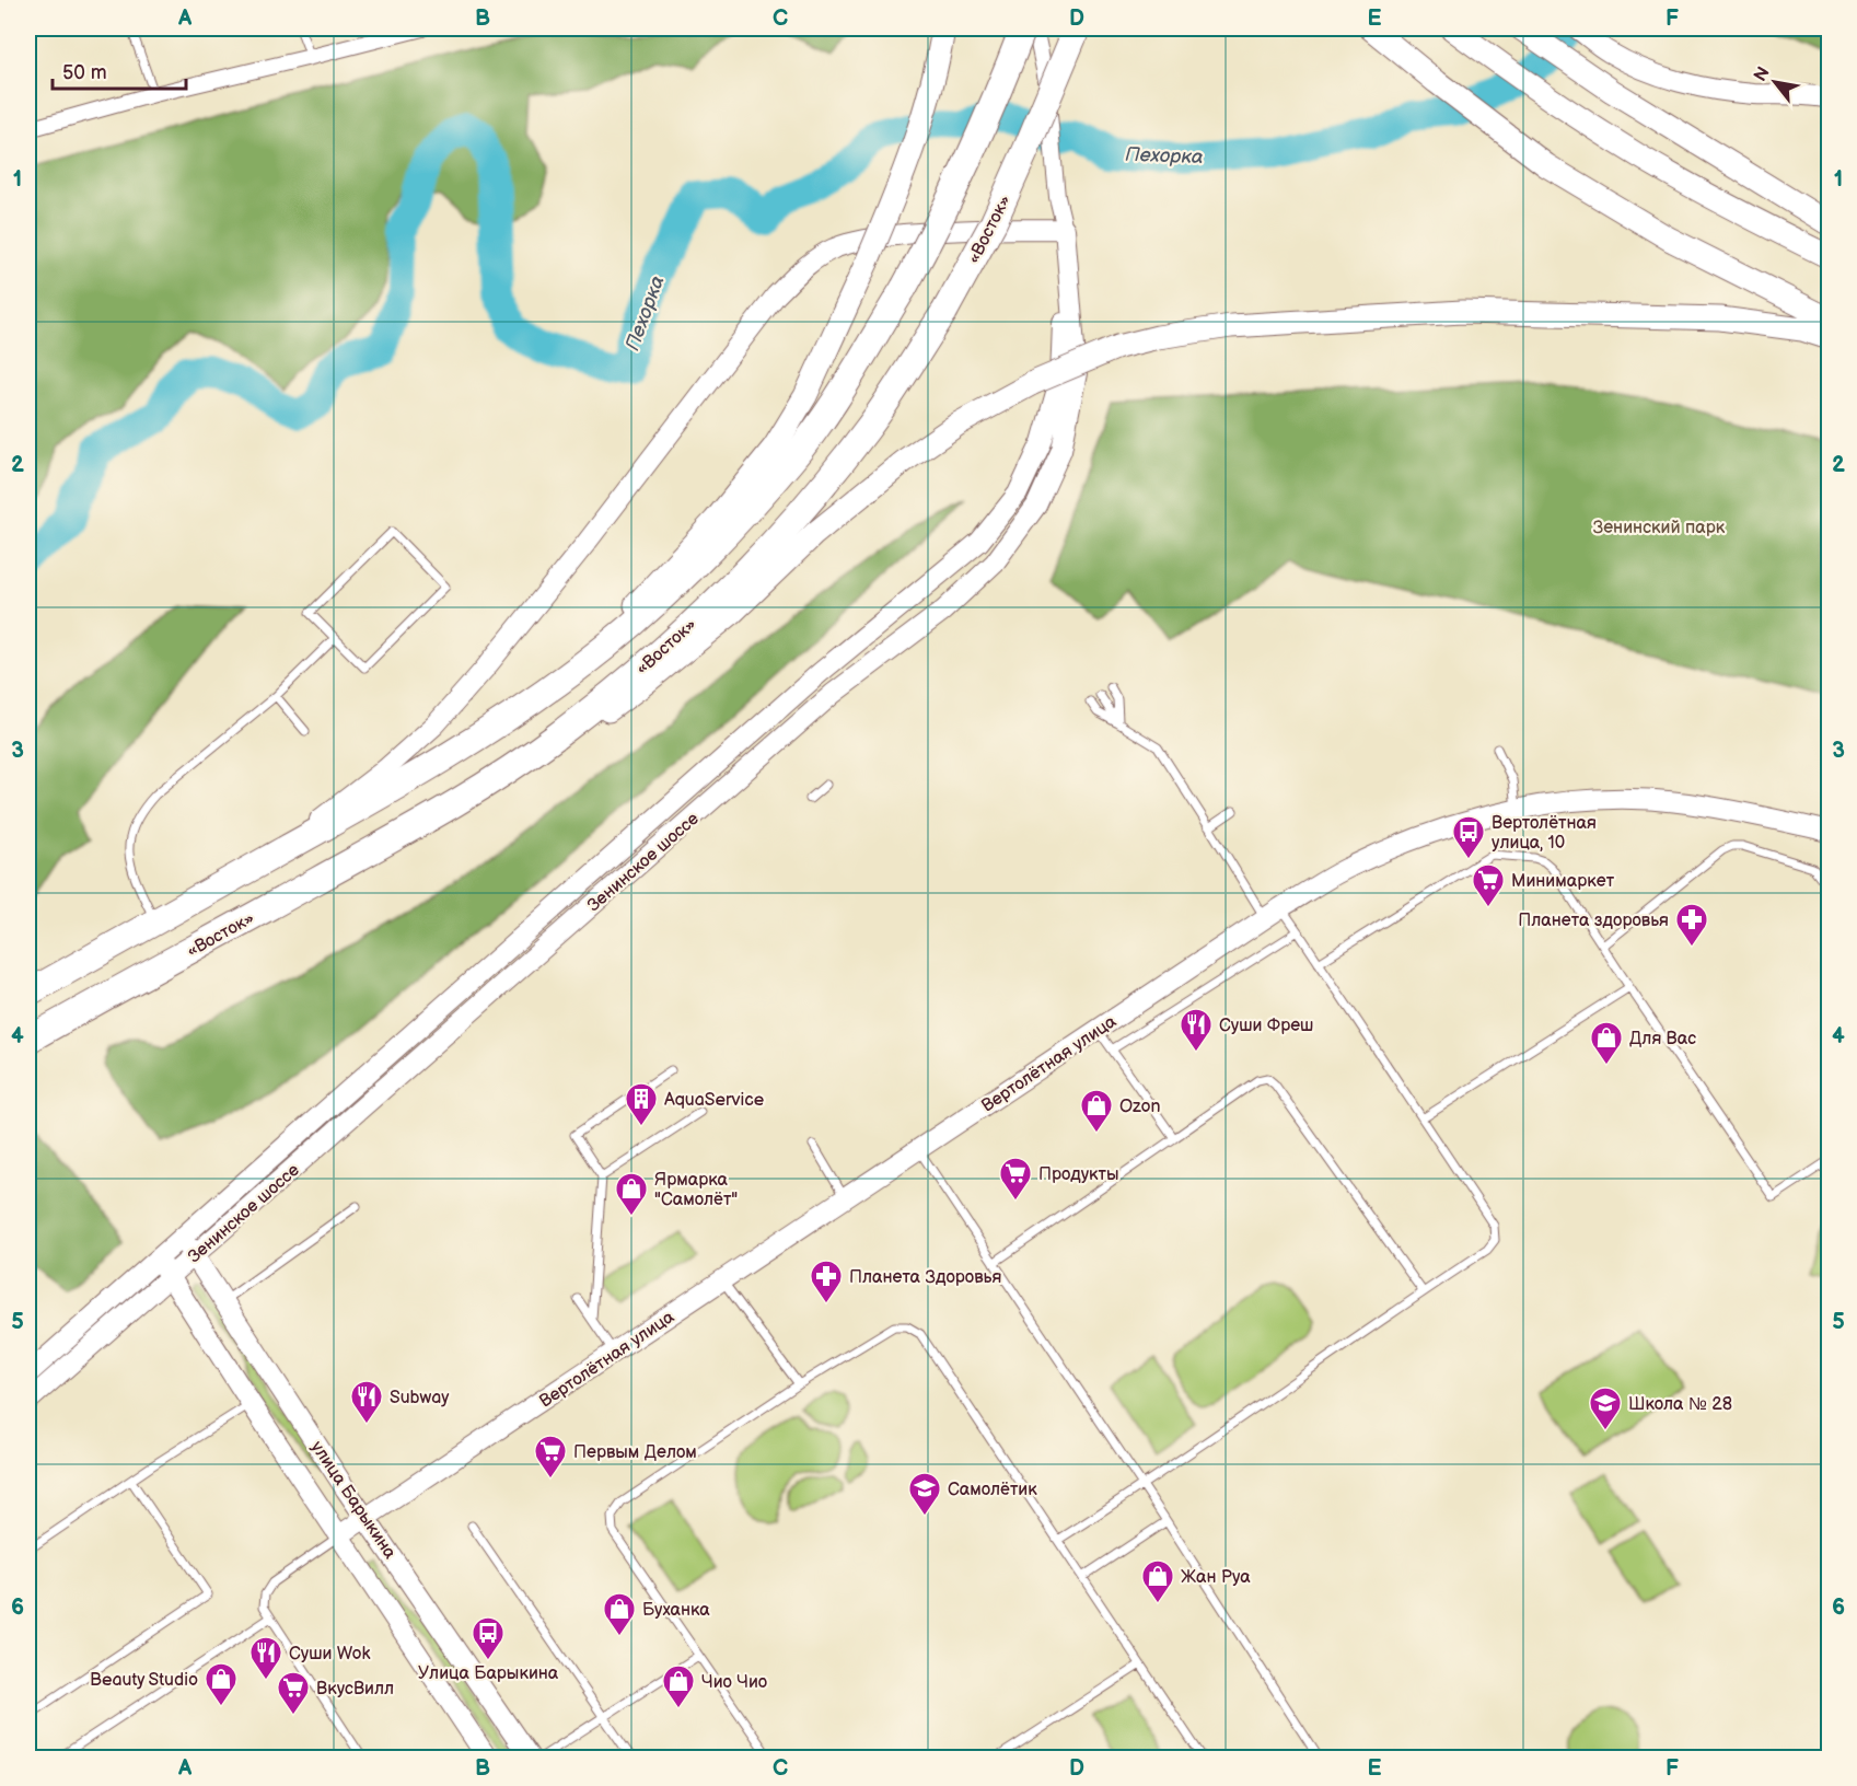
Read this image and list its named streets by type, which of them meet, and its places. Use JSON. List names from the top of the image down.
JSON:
{
  "streets": {
    "highway": ["«Восток»"],
    "main road": ["Зенинское шоссе", "Вертолётная улица", "улица Барыкина"]
  },
  "crossings": [
    ["Зенинское шоссе", "улица Барыкина"],
    ["Вертолётная улица", "улица Барыкина"]
  ],
  "water": ["Пехорка"],
  "parks": ["Зенинский парк"],
  "places": {
    "bus stop": ["Вертолётная улица, 10", "Улица Барыкина"],
    "supermarket": [
      "Минимаркет",
      "Продукты",
      "Первым Делом",
      "ВкусВилл"
    ],
    "pharmacy": ["Планета здоровья", "Планета Здоровья"],
    "restaurant": ["Суши Фреш", "Subway", "Суши Wok"],
    "shop": [
      "Для Вас",
      "Ozon",
      "Ярмарка \"Самолёт\"",
      "Жан Руа",
      "Буханка",
      "Beauty Studio",
      "Чио Чио"
    ],
    "building": ["AquaService"],
    "school or university": ["Школа № 28", "Самолётик"]
  },
  "scale_bar": "50 m",
  "north": "top left",
  "grid": {
    "columns": [
      "A",
      "B",
      "C",
      "D",
      "E",
      "F"
    ],
    "rows": [
      "1",
      "2",
      "3",
      "4",
      "5",
      "6"
    ]
  }
}
